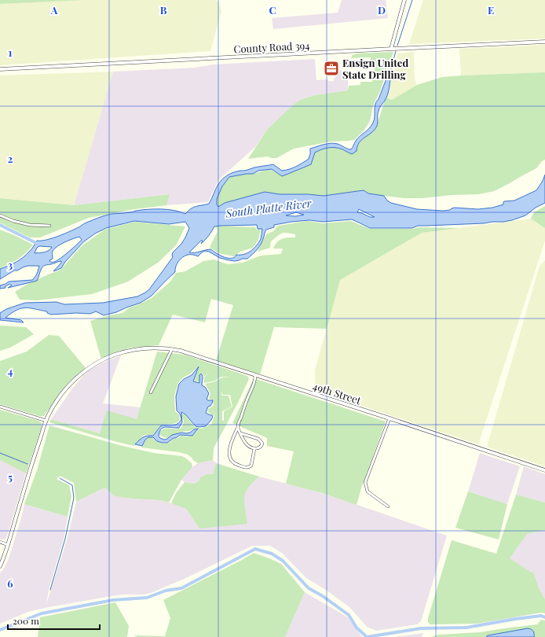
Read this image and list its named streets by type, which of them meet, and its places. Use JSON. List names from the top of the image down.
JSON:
{
  "streets": {
    "street": ["County Road 394", "49th Street"]
  },
  "water": ["South Platte River"],
  "places": {
    "office": ["Ensign United State Drilling"]
  },
  "scale_bar": "200 m",
  "grid": {
    "columns": [
      "A",
      "B",
      "C",
      "D",
      "E"
    ],
    "rows": [
      "1",
      "2",
      "3",
      "4",
      "5",
      "6"
    ]
  }
}
